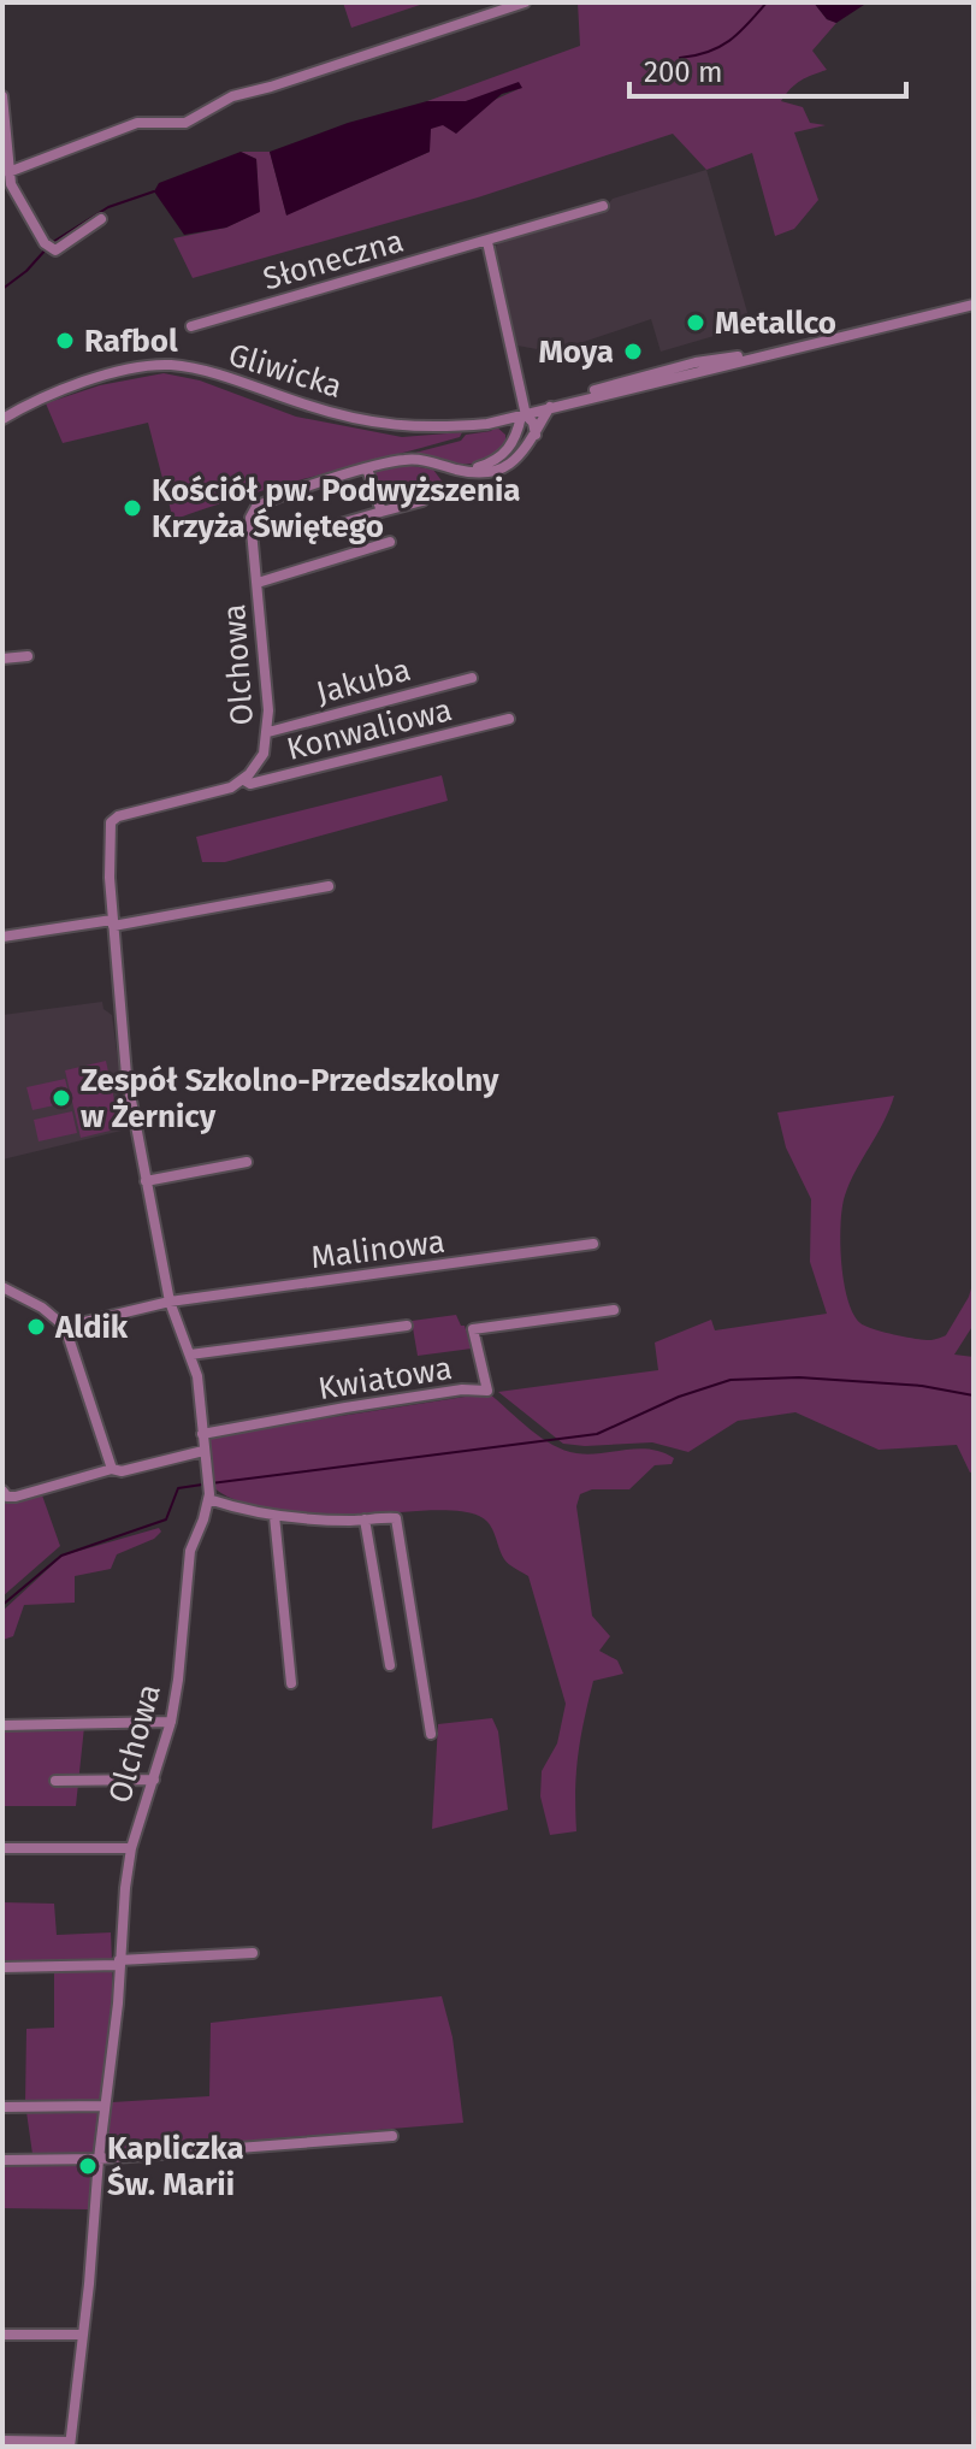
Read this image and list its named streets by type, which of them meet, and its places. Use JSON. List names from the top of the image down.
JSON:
{
  "streets": {
    "street": [
      "Słoneczna",
      "Gliwicka",
      "Olchowa",
      "Jakuba",
      "Konwaliowa",
      "Malinowa",
      "Kwiatowa"
    ]
  },
  "crossings": [
    ["Gliwicka", "Olchowa"],
    ["Olchowa", "Jakuba"],
    ["Olchowa", "Konwaliowa"],
    ["Olchowa", "Malinowa"],
    ["Olchowa", "Kwiatowa"]
  ],
  "places": [
    "Metallco",
    "Rafbol",
    "Moya",
    "Kościół pw. Podwyższenia Krzyża Świętego",
    "Zespół Szkolno-Przedszkolny w Żernicy",
    "Aldik",
    "Kapliczka Św. Marii"
  ],
  "scale_bar": "200 m"
}
